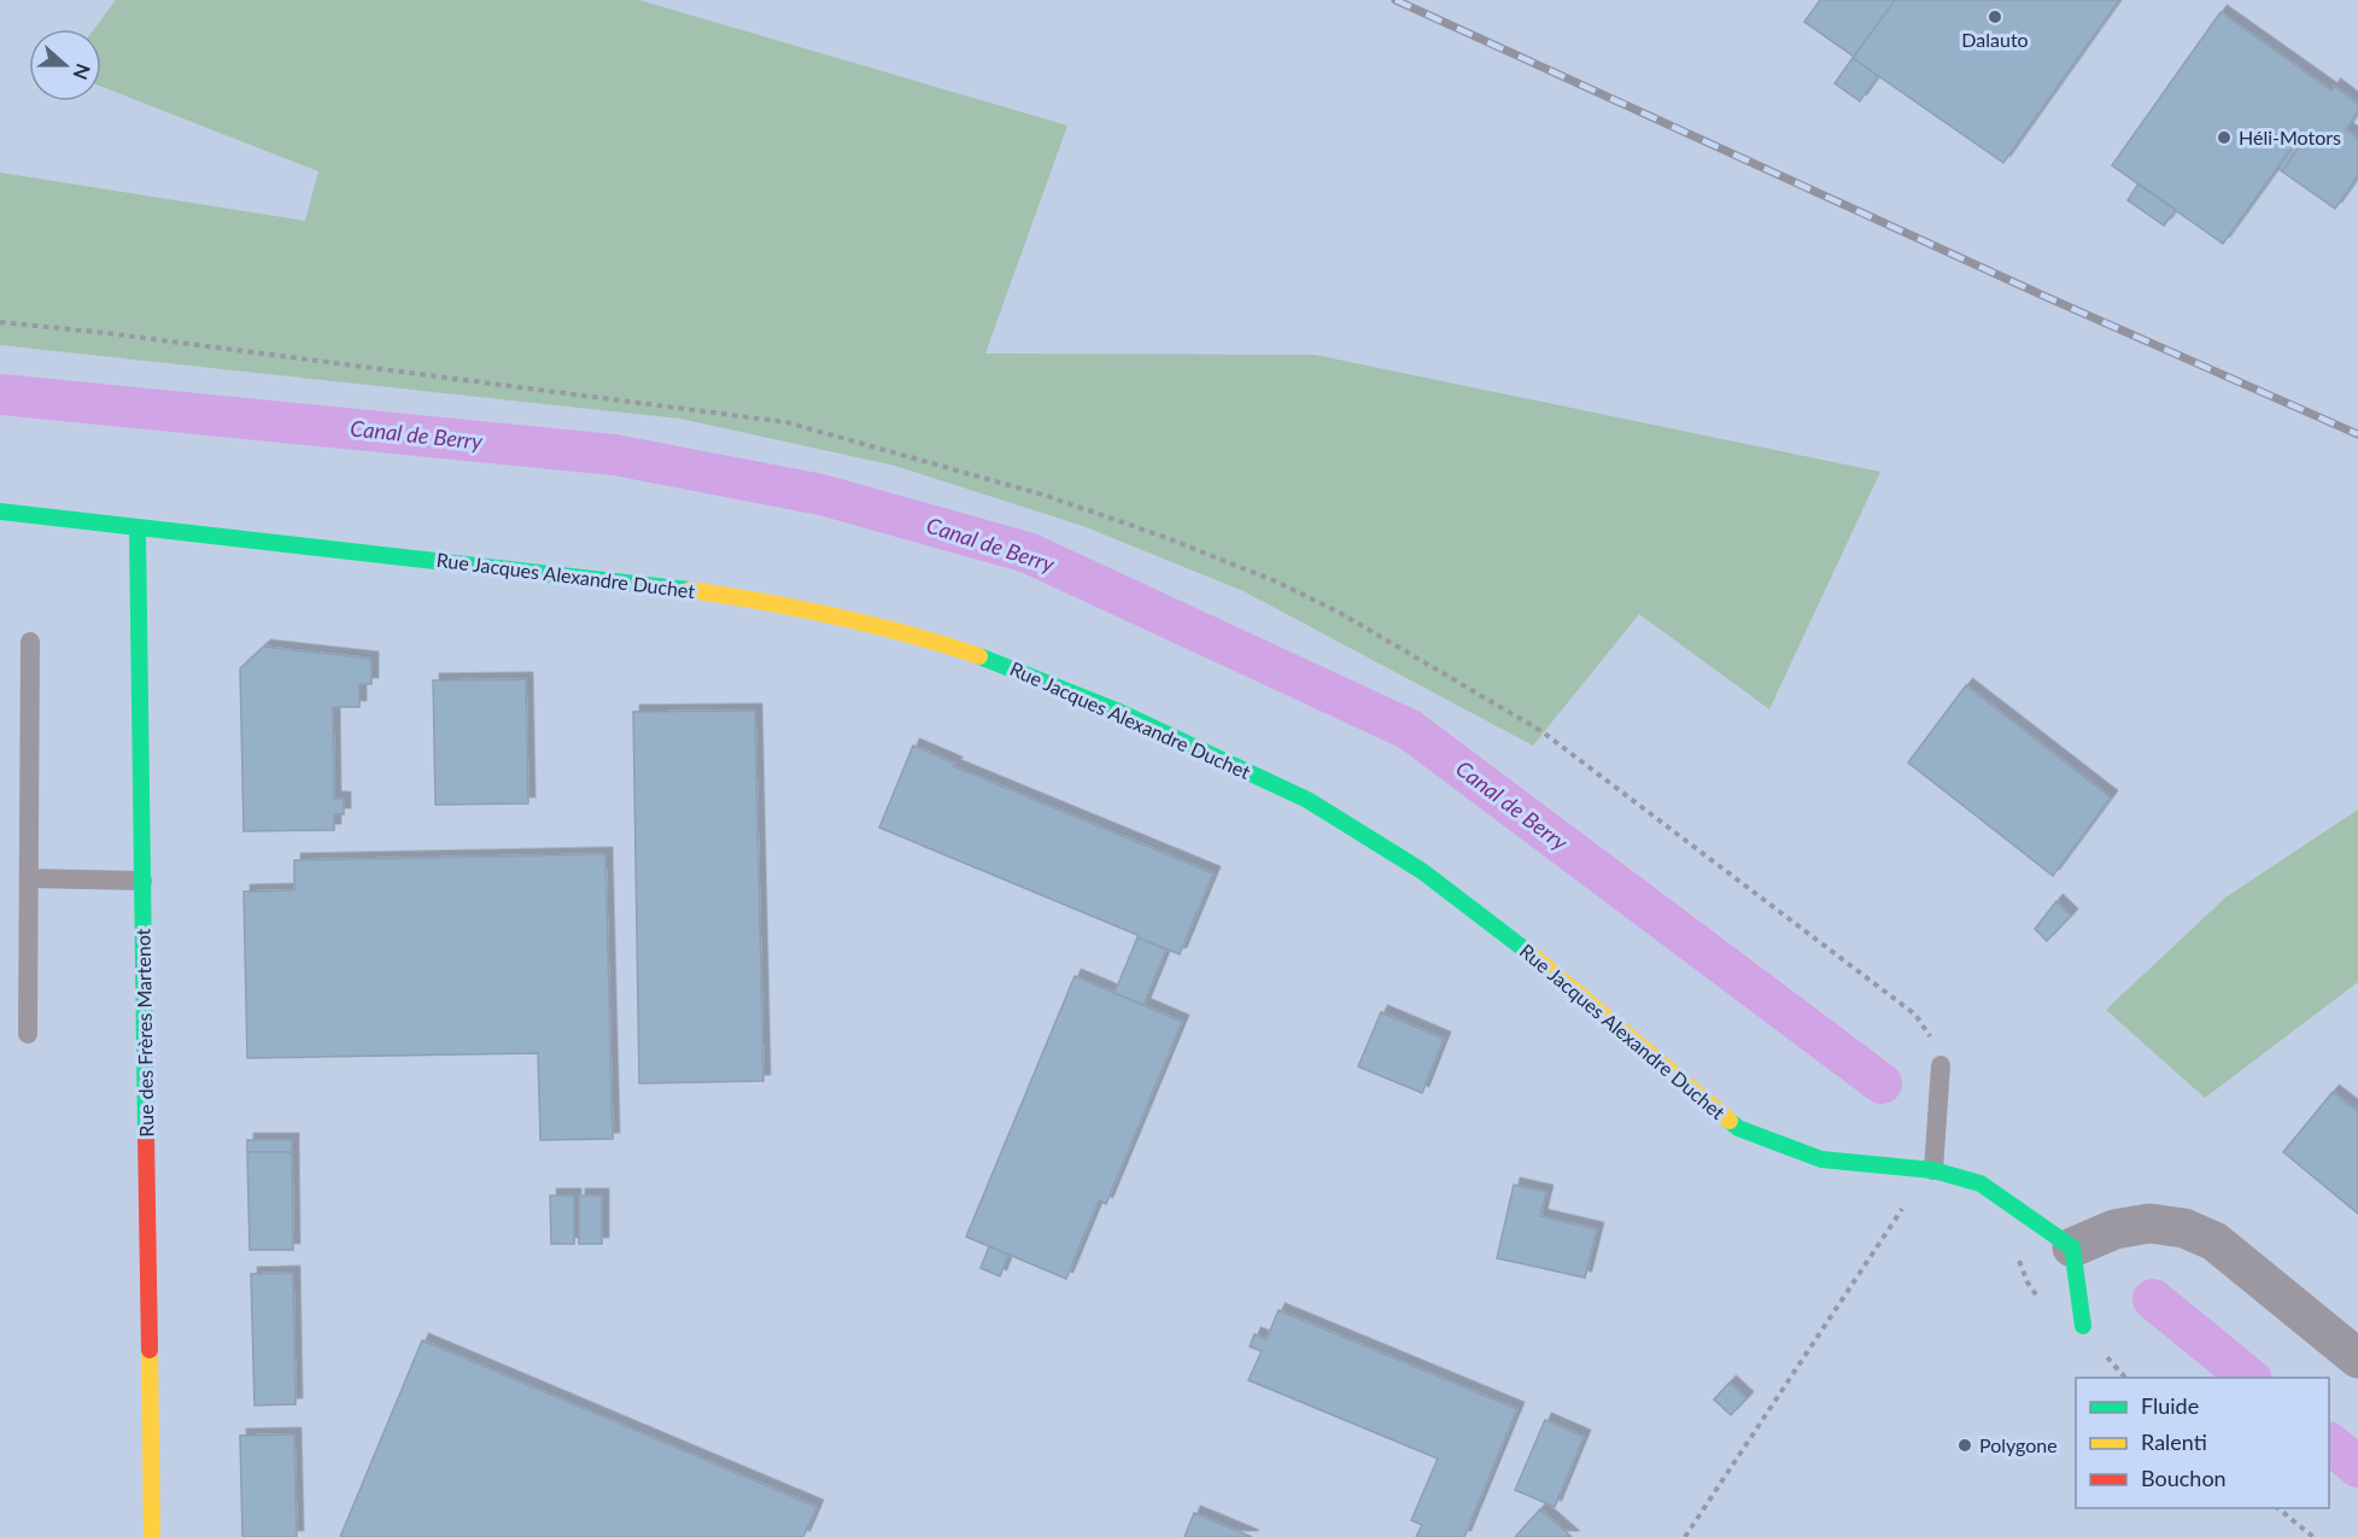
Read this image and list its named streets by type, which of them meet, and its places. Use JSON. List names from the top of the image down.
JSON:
{
  "streets": {
    "street": ["Rue Jacques Alexandre Duchet", "Rue des Frères Martenot"]
  },
  "crossings": [
    ["Rue Jacques Alexandre Duchet", "Rue des Frères Martenot"]
  ],
  "water": ["Canal de Berry"],
  "places": ["Dalauto", "Héli-Motors", "Polygone"],
  "legend": ["Fluide", "Ralenti", "Bouchon"],
  "north": "right"
}
